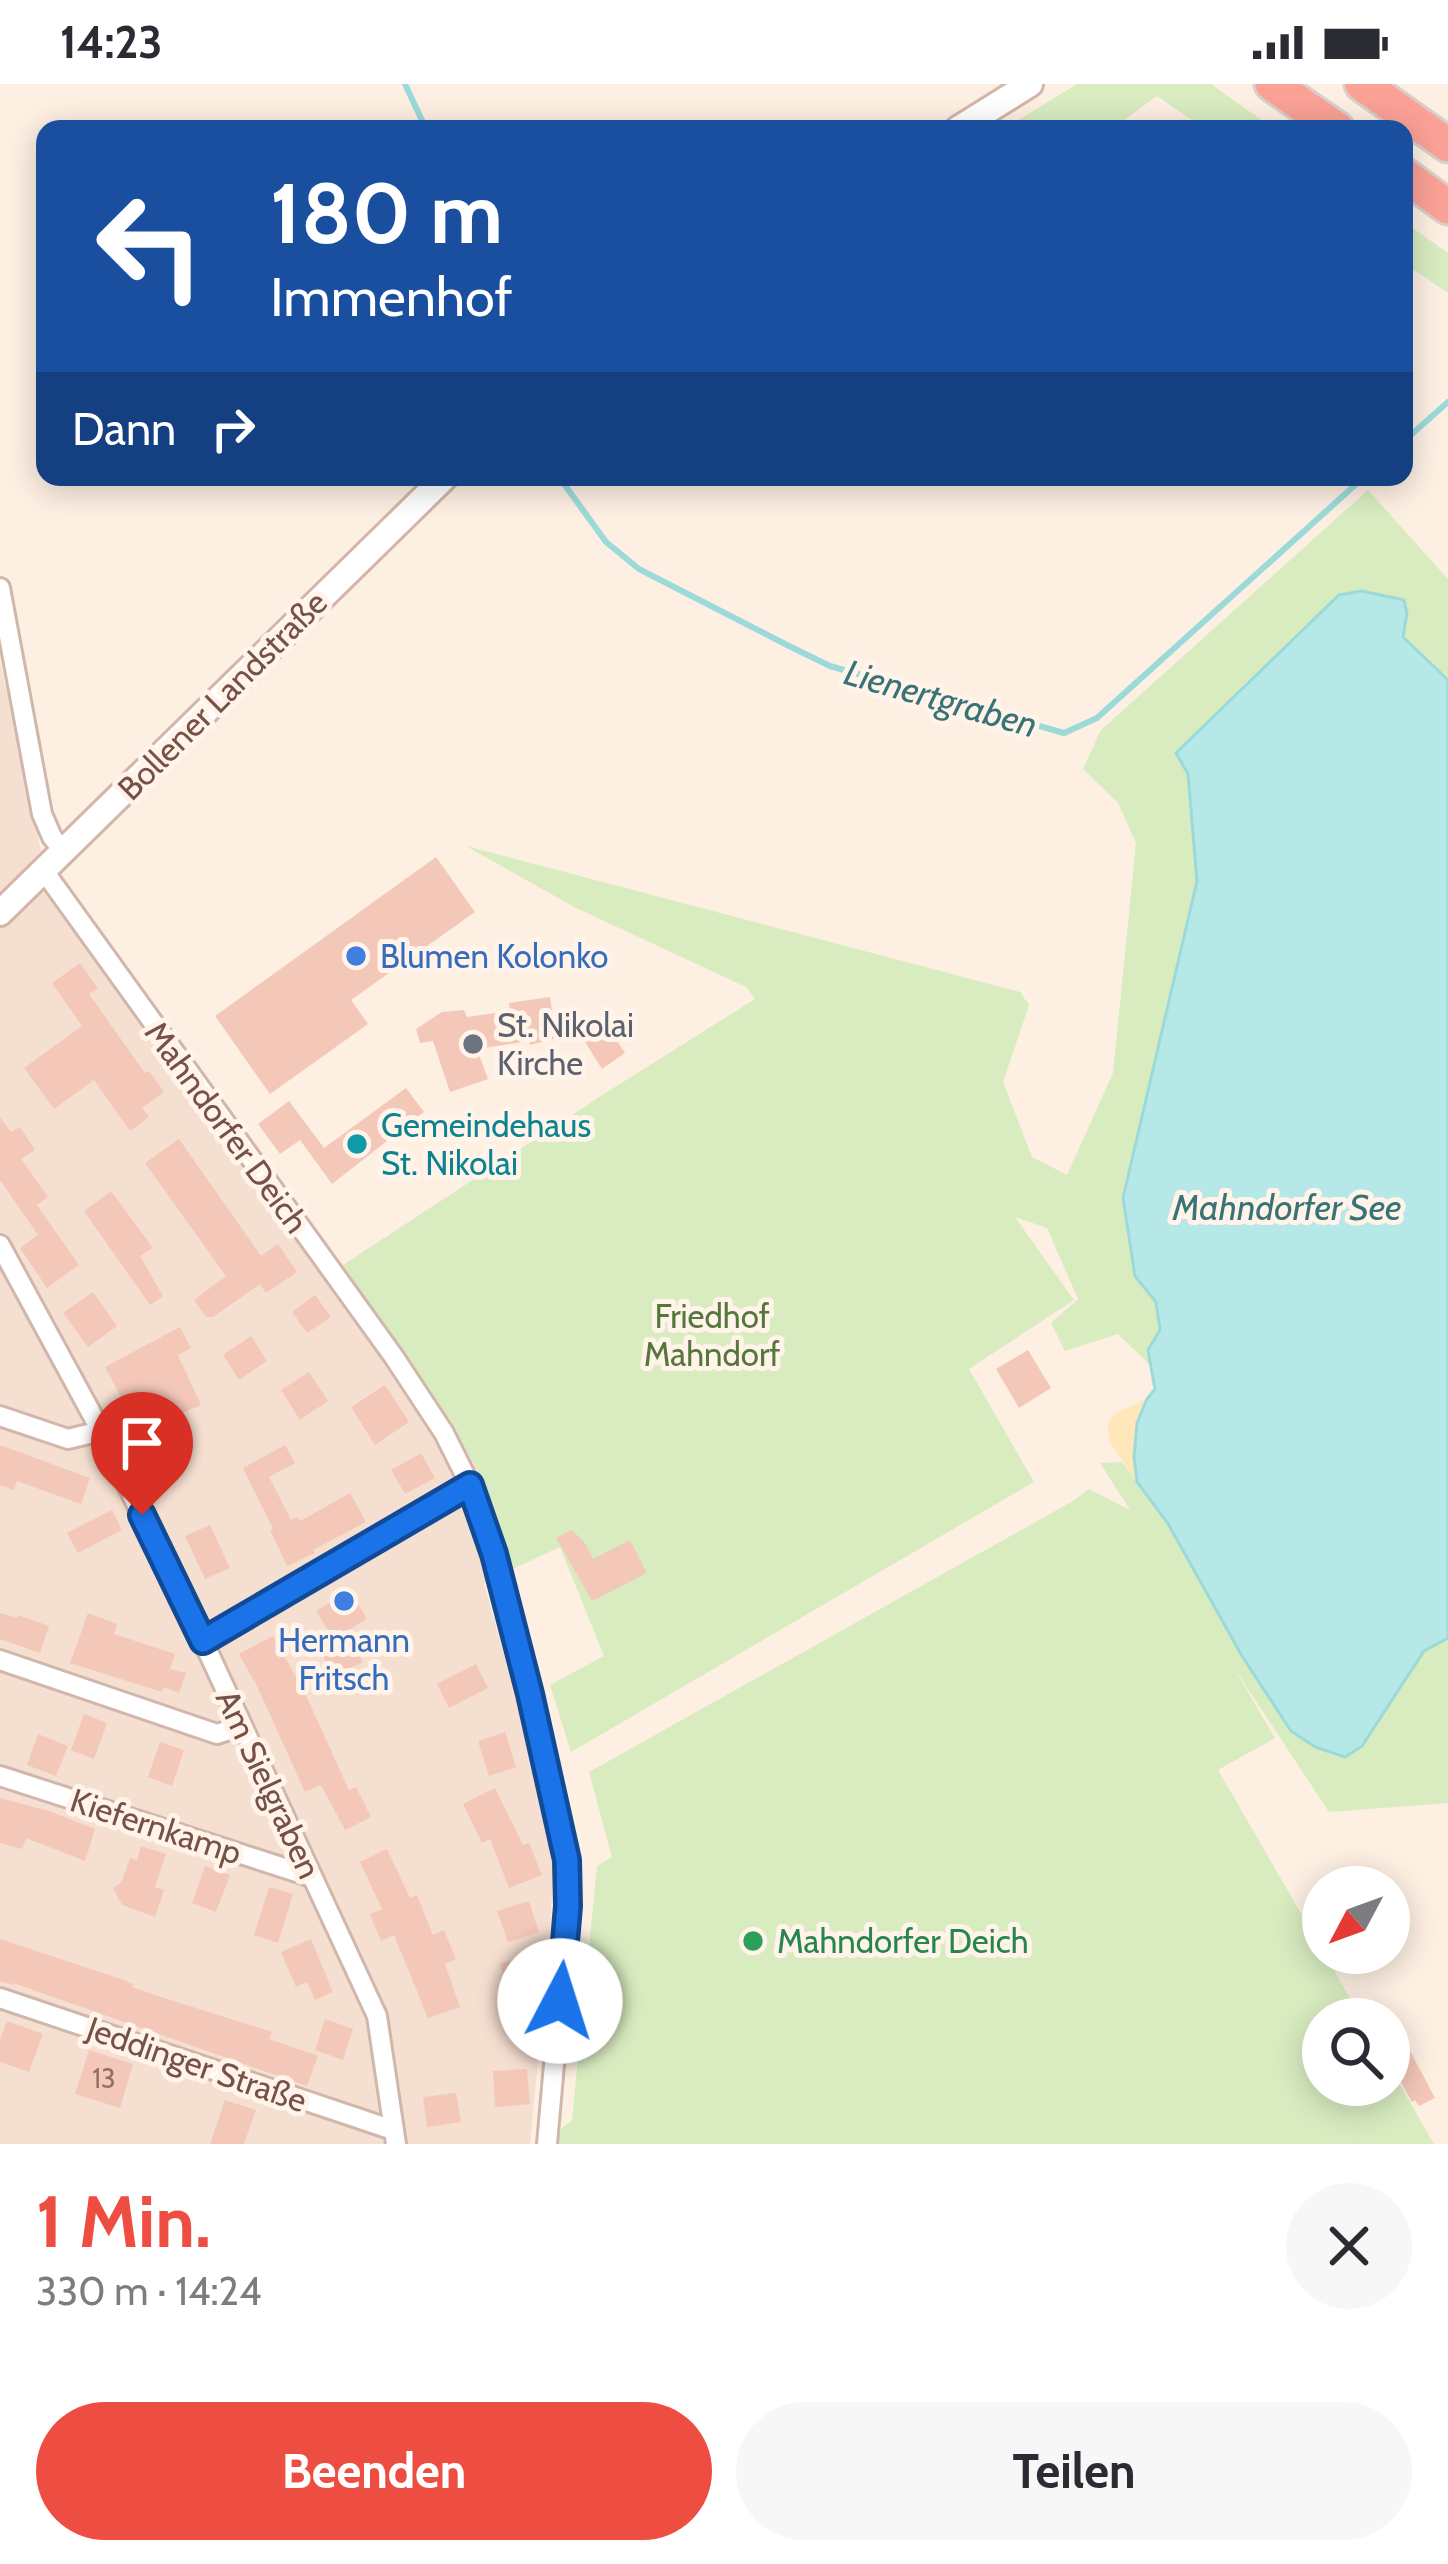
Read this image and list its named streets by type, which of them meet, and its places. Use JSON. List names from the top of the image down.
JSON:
{
  "streets": {
    "street": [
      "Bollener Landstraße",
      "Mahndorfer Deich",
      "Am Sielgraben",
      "Kiefernkamp",
      "Jeddinger Straße"
    ]
  },
  "crossings": [
    ["Bollener Landstraße", "Mahndorfer Deich"],
    ["Am Sielgraben", "Kiefernkamp"],
    ["Am Sielgraben", "Jeddinger Straße"]
  ],
  "water": ["Lienertgraben", "Mahndorfer See"],
  "parks": ["Friedhof Mahndorf"],
  "places": [
    "Blumen Kolonko",
    "St. Nikolai Kirche",
    "Gemeindehaus St. Nikolai",
    "Hermann Fritsch",
    "Mahndorfer Deich"
  ],
  "house_numbers": ["13"],
  "north": "bottom left",
  "page": {
    "status": "14:23",
    "turn": ["180 m", "Immenhof"],
    "then": "Dann",
    "heading": ["1 Min.", "330 m · 14:24"],
    "buttons": ["Beenden", "Teilen"]
  }
}
